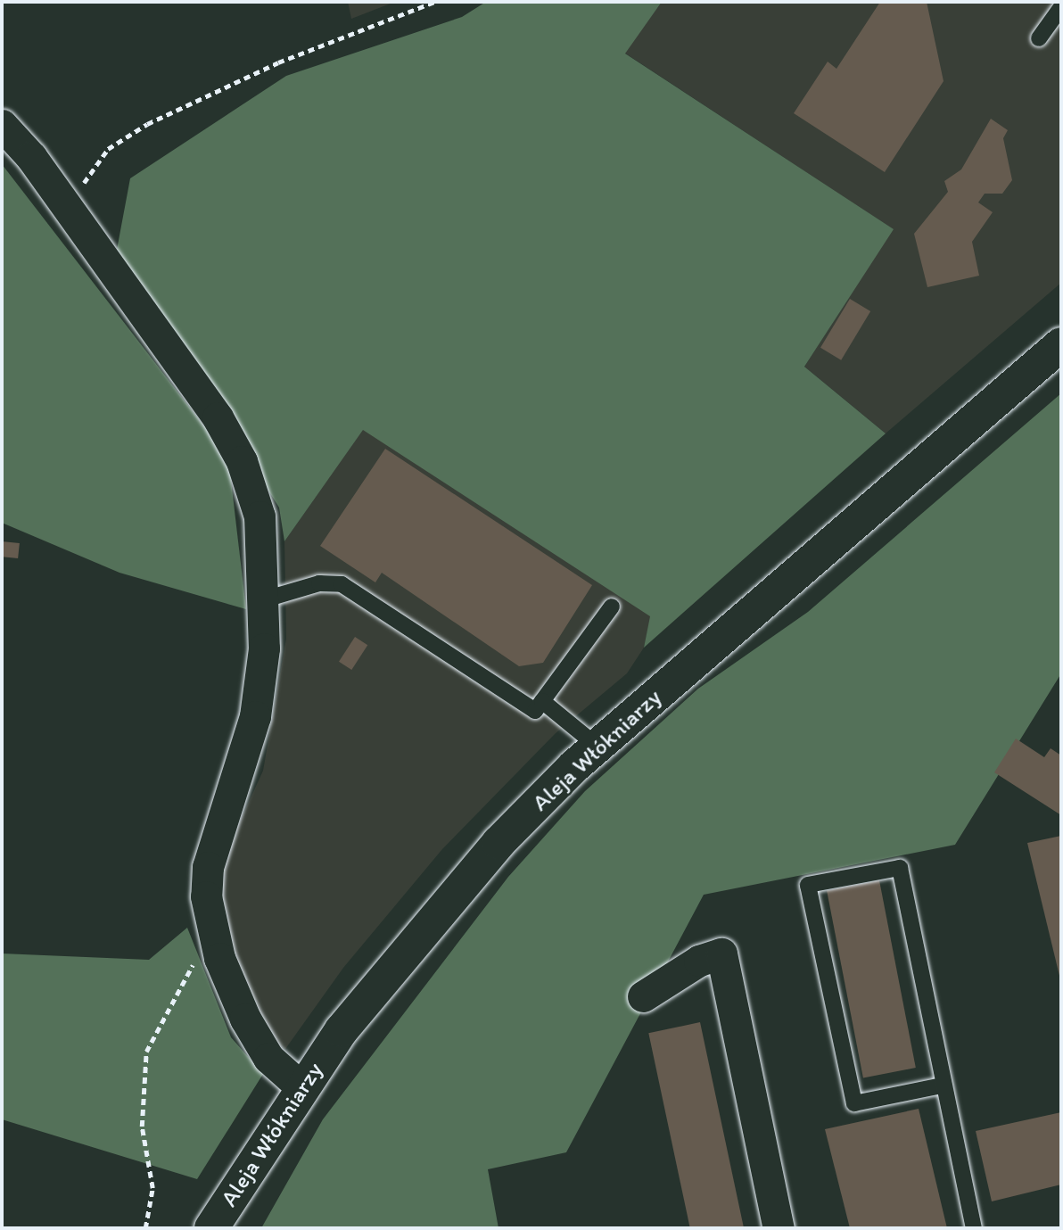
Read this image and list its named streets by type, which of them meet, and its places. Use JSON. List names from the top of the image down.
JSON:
{
  "streets": {
    "main road": ["Aleja Włókniarzy"]
  }
}
